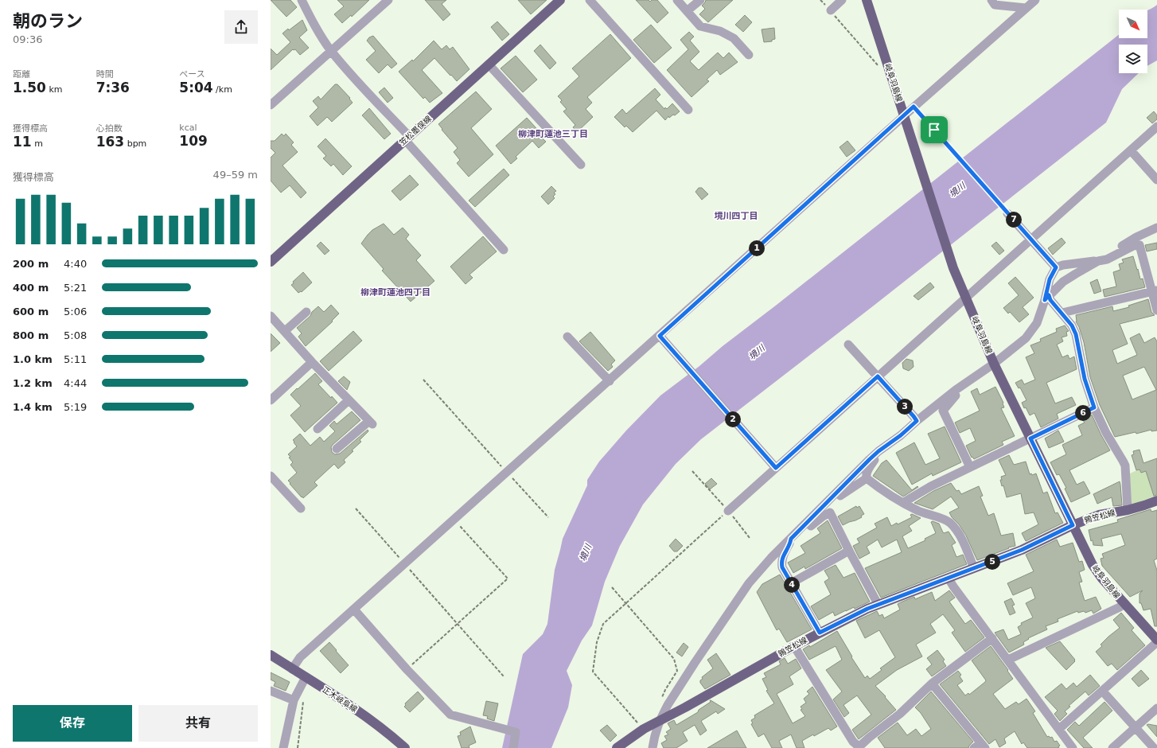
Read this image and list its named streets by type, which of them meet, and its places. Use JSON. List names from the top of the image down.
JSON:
{
  "streets": {
    "main road": [
      "岐阜羽島線",
      "笠松墨俣線",
      "鶉笠松線",
      "正木岐阜線"
    ]
  },
  "crossings": [
    ["岐阜羽島線", "鶉笠松線"]
  ],
  "districts": ["柳津町蓮池三丁目", "境川四丁目", "柳津町蓮池四丁目"],
  "water": ["境川"],
  "north": "bottom right",
  "page": {
    "heading": ["朝のラン", "09:36"],
    "stats": [
      ["距離", "1.50 km"],
      ["時間", "7:36"],
      ["ペース", "5:04 /km"],
      ["獲得標高", "11 m"],
      ["心拍数", "163 bpm"],
      ["kcal", "109"]
    ],
    "chart": ["獲得標高", "49–59 m"],
    "pins": [
      "7",
      "1",
      "3",
      "6",
      "2",
      "5",
      "4"
    ],
    "list": [
      {
        "name": "200 m",
        "note": "4:40"
      },
      {
        "name": "400 m",
        "note": "5:21"
      },
      {
        "name": "600 m",
        "note": "5:06"
      },
      {
        "name": "800 m",
        "note": "5:08"
      },
      {
        "name": "1.0 km",
        "note": "5:11"
      },
      {
        "name": "1.2 km",
        "note": "4:44"
      },
      {
        "name": "1.4 km",
        "note": "5:19"
      }
    ],
    "buttons": ["保存", "共有"]
  }
}
